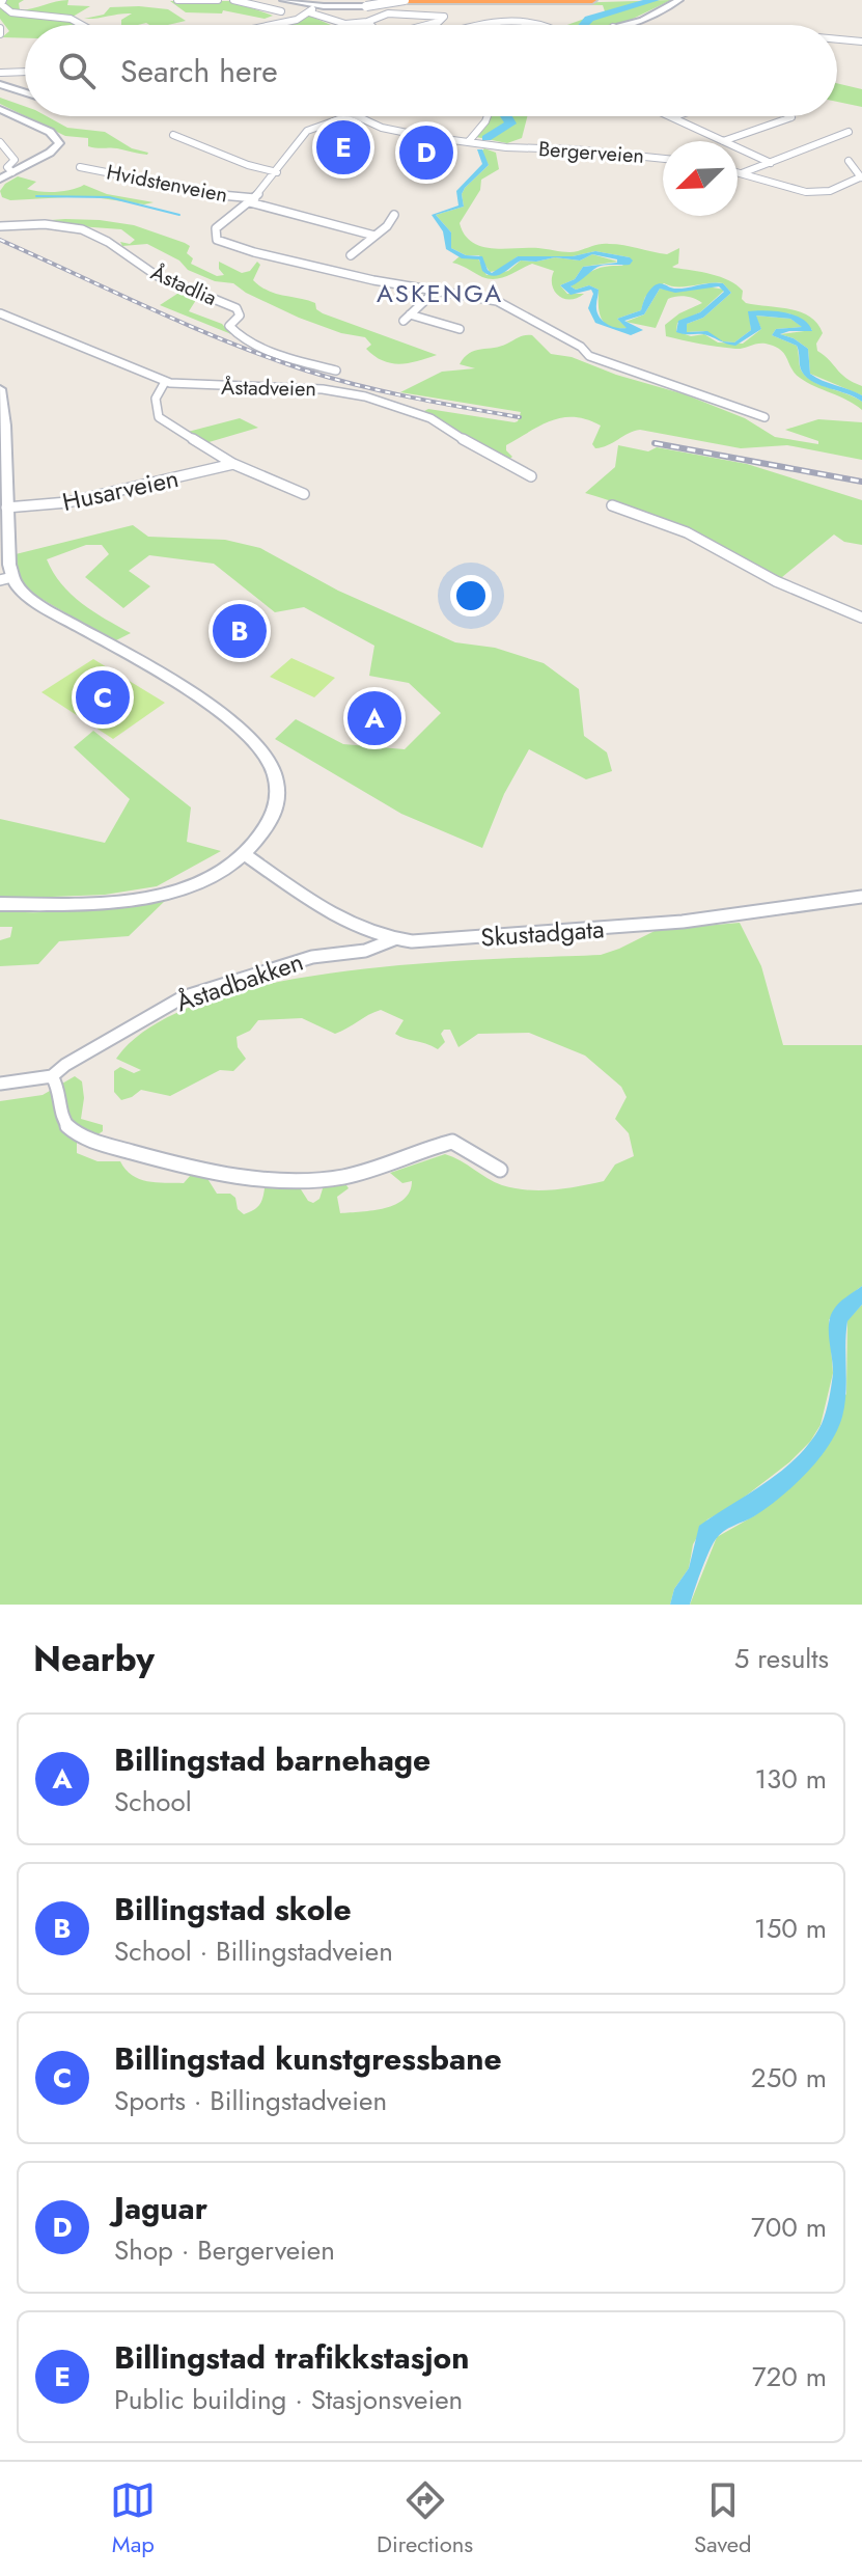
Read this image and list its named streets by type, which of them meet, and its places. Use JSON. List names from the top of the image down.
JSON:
{
  "streets": {
    "street": [
      "Bergerveien",
      "Hvidstenveien",
      "Åstadlia",
      "Åstadveien",
      "Husarveien",
      "Skustadgata",
      "Åstadbakken"
    ]
  },
  "crossings": [
    ["Skustadgata", "Åstadbakken"]
  ],
  "districts": ["ASKENGA"],
  "north": "bottom left",
  "page": {
    "search": "Search here",
    "pins": [
      "E",
      "D",
      "B",
      "C",
      "A"
    ],
    "heading": ["Nearby", "5 results"],
    "list": [
      {
        "mark": "A",
        "name": "Billingstad barnehage",
        "note": "School",
        "value": "130 m"
      },
      {
        "mark": "B",
        "name": "Billingstad skole",
        "note": "School · Billingstadveien",
        "value": "150 m"
      },
      {
        "mark": "C",
        "name": "Billingstad kunstgressbane",
        "note": "Sports · Billingstadveien",
        "value": "250 m"
      },
      {
        "mark": "D",
        "name": "Jaguar",
        "note": "Shop · Bergerveien",
        "value": "700 m"
      },
      {
        "mark": "E",
        "name": "Billingstad trafikkstasjon",
        "note": "Public building · Stasjonsveien",
        "value": "720 m"
      }
    ],
    "nav": ["Map", "Directions", "Saved"]
  }
}
